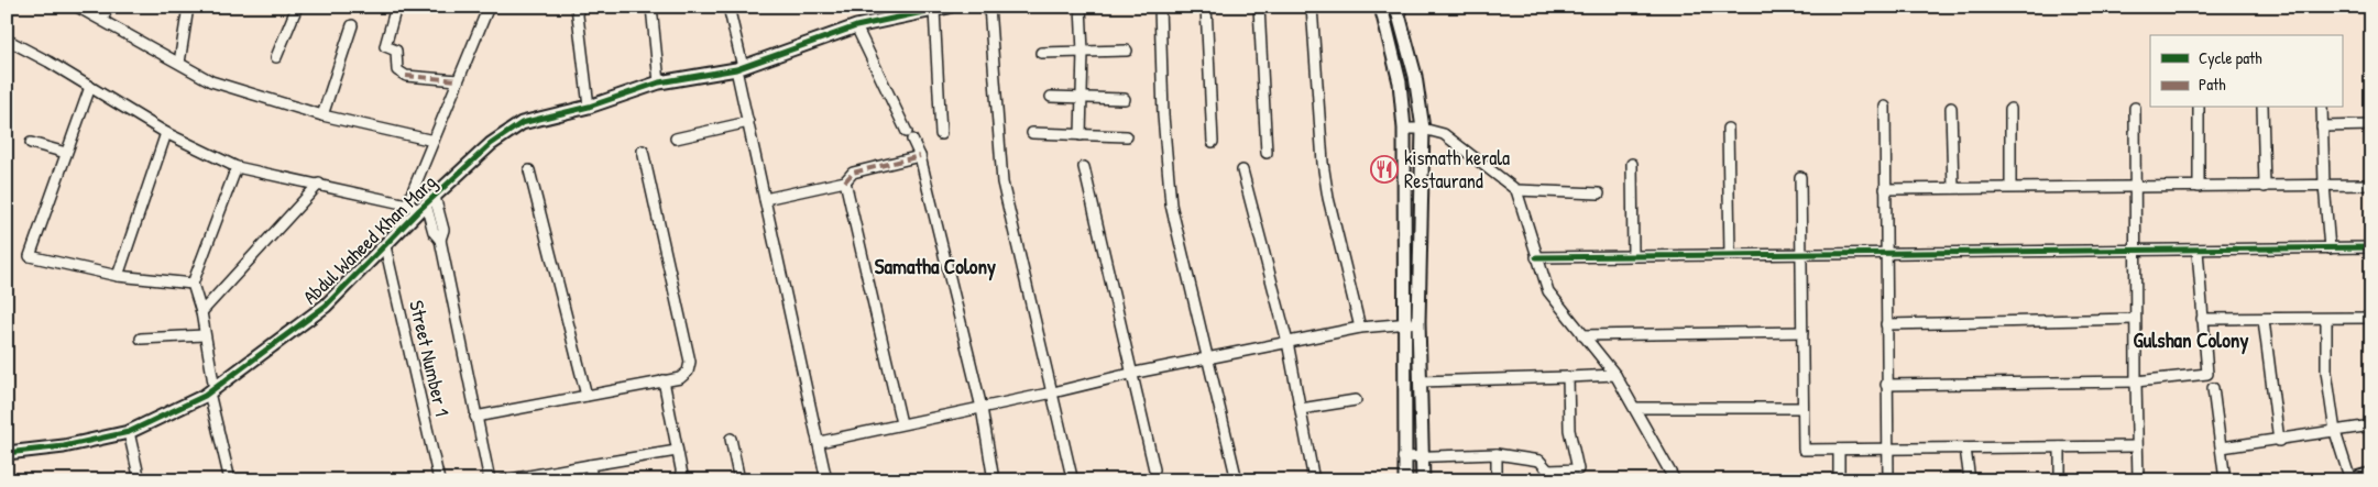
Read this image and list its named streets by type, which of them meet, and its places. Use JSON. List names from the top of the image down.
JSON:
{
  "streets": {
    "street": ["Abdul Waheed Khan Marg", "Street Number 1"]
  },
  "crossings": [
    ["Abdul Waheed Khan Marg", "Street Number 1"]
  ],
  "districts": ["Samatha Colony", "Gulshan Colony"],
  "places": {
    "restaurant": ["kismath kerala Restaurand"]
  },
  "legend": ["Cycle path", "Path"]
}
